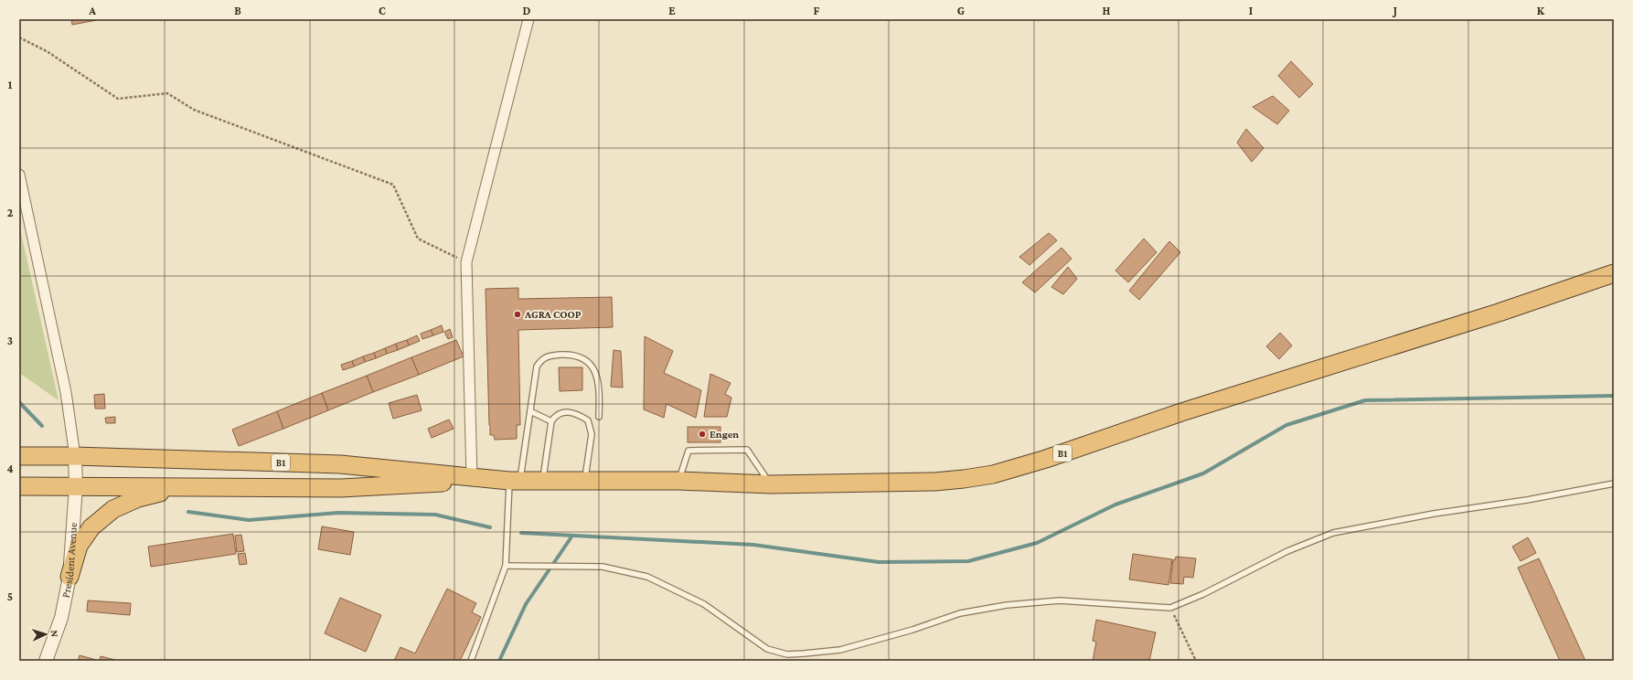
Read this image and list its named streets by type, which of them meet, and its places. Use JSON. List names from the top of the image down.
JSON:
{
  "streets": {
    "highway": ["B1"],
    "street": ["President Avenue"]
  },
  "crossings": [
    ["B1", "President Avenue"]
  ],
  "places": ["AGRA COOP", "Engen"],
  "north": "right",
  "grid": {
    "columns": [
      "A",
      "B",
      "C",
      "D",
      "E",
      "F",
      "G",
      "H",
      "I",
      "J",
      "K"
    ],
    "rows": [
      "1",
      "2",
      "3",
      "4",
      "5"
    ]
  }
}
